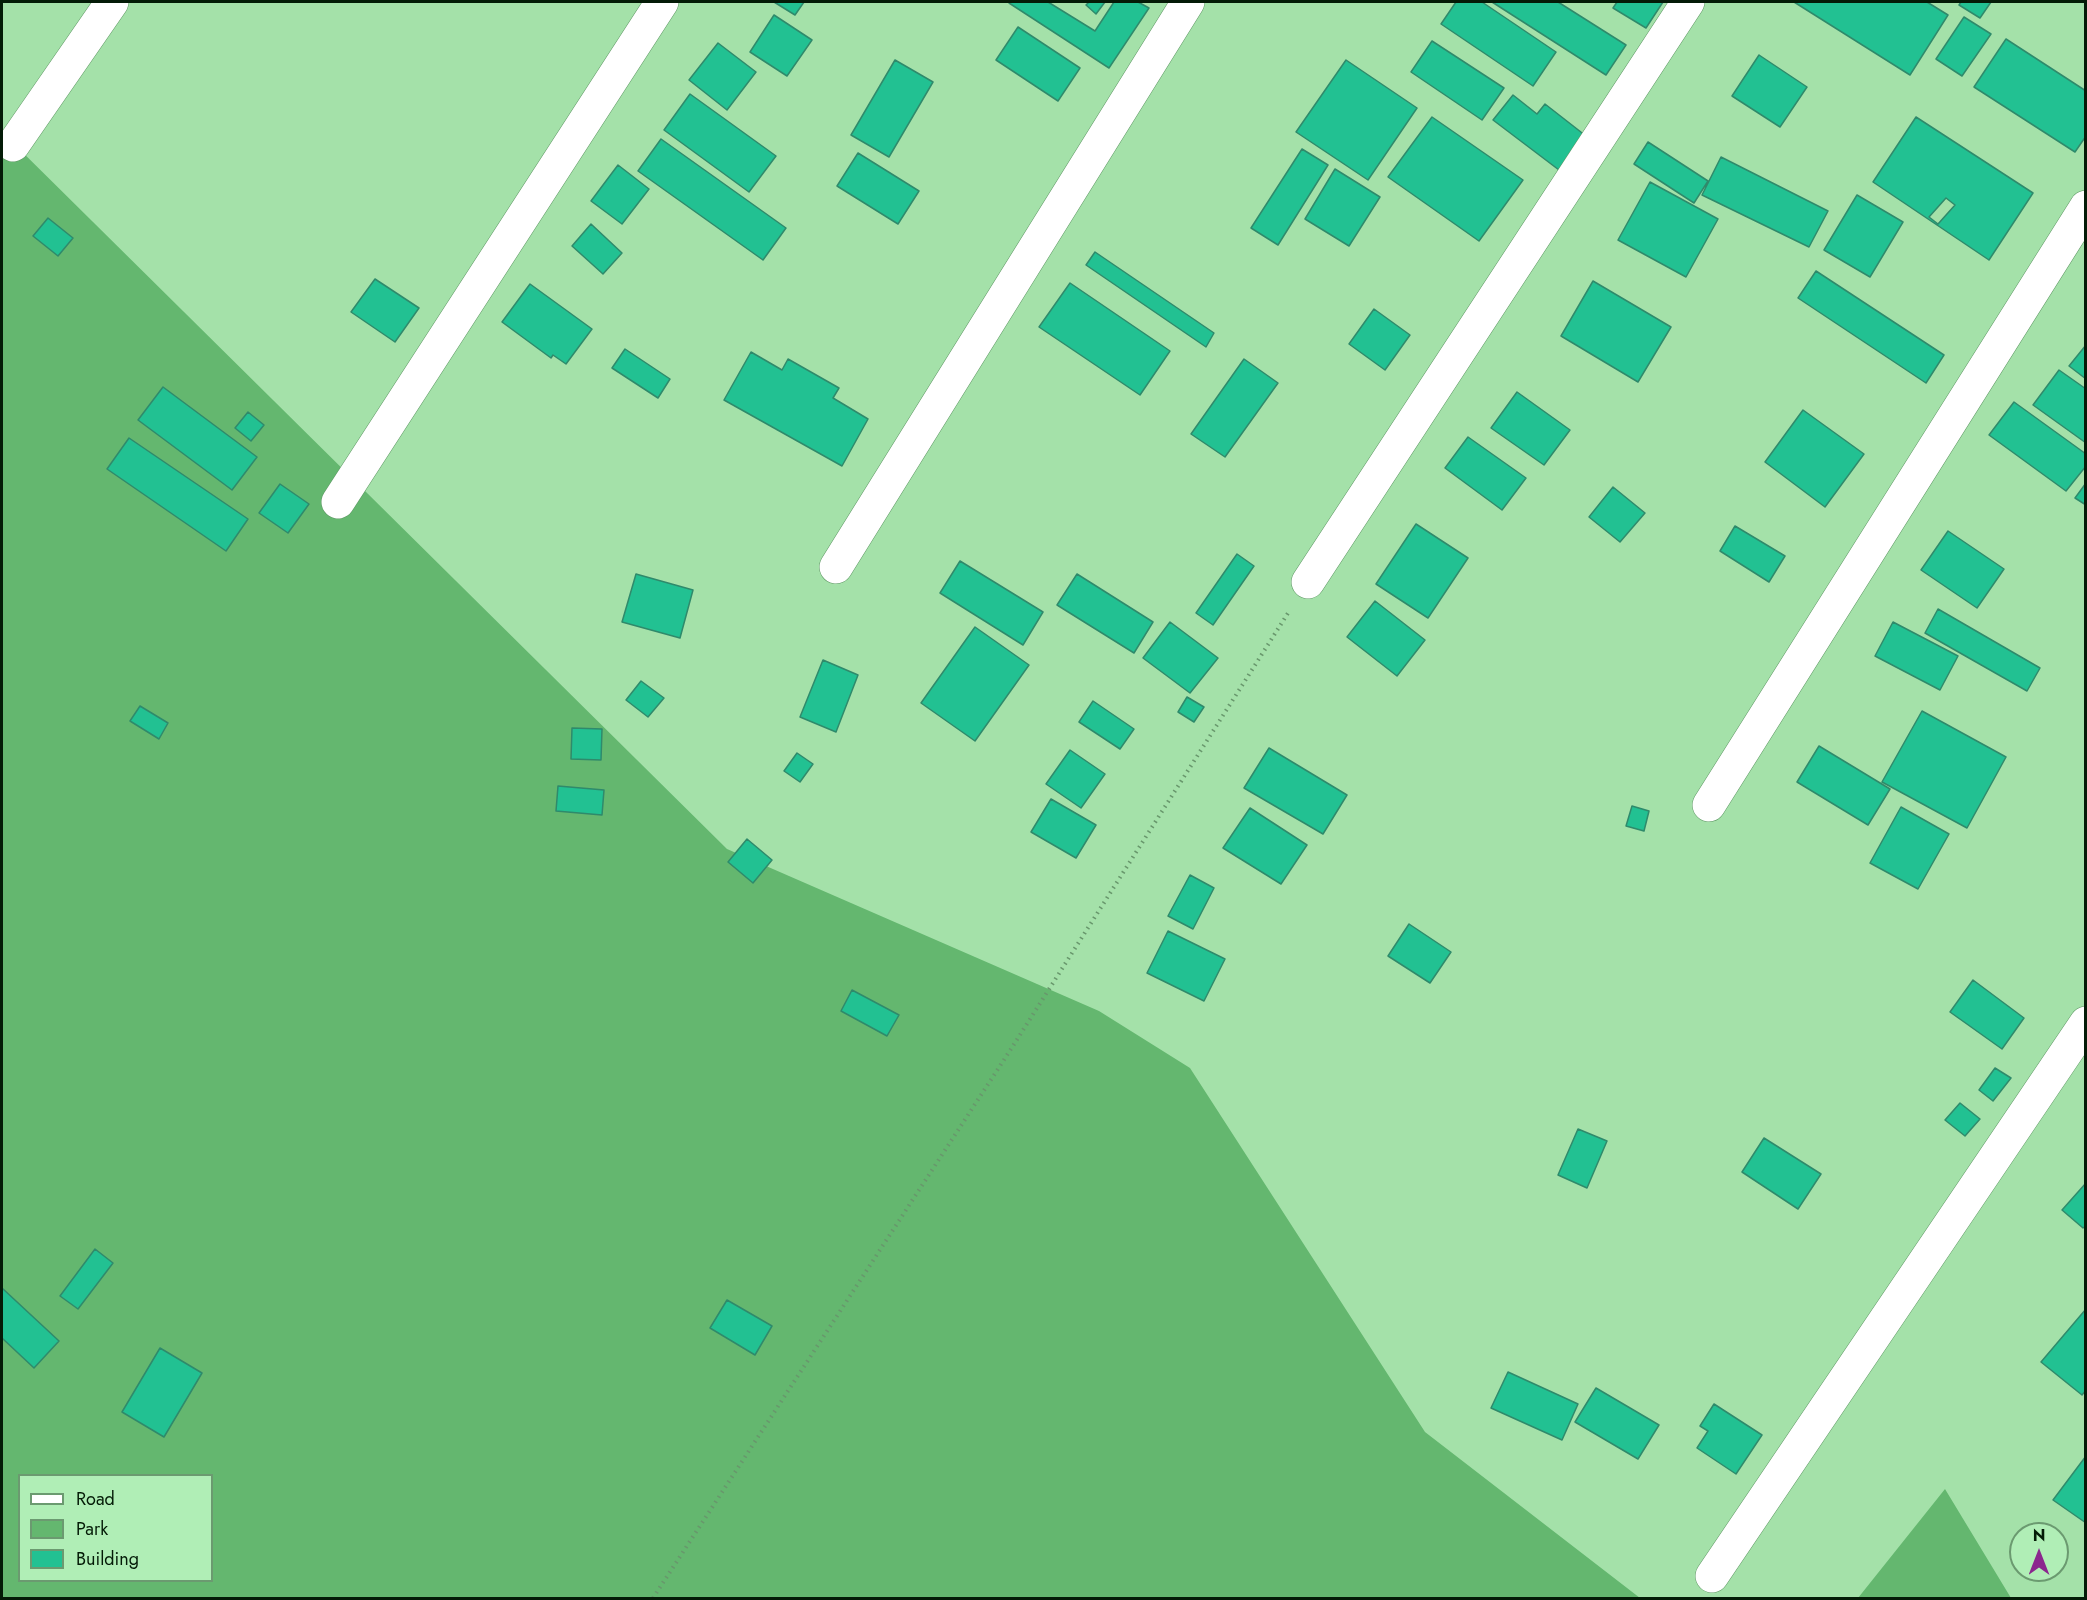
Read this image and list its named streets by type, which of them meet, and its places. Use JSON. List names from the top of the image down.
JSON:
{
  "legend": ["Road", "Park", "Building"],
  "north": "top"
}
